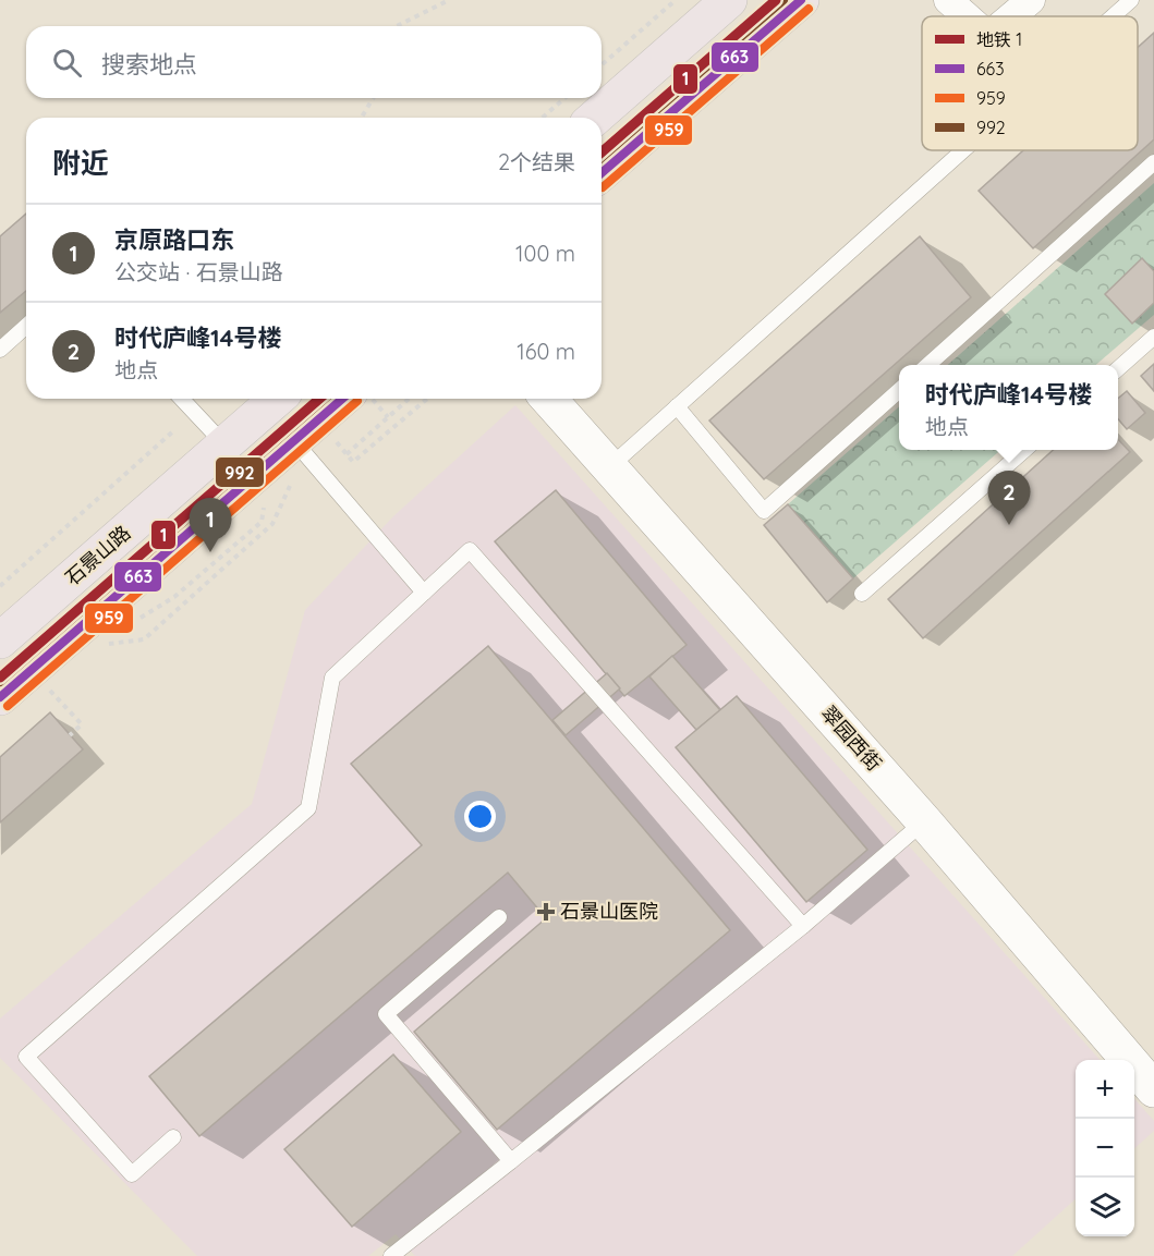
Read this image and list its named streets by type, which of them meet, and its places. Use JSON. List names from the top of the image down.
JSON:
{
  "streets": {
    "highway": ["石景山路"],
    "street": ["翠园西街"]
  },
  "places": {
    "health": ["石景山医院"]
  },
  "lines": [
    "metro line 1",
    "transit line 663",
    "transit line 992",
    "transit line 959"
  ],
  "legend": [
    "地铁 1",
    "663",
    "959",
    "992"
  ],
  "page": {
    "search": "搜索地点",
    "heading": ["附近", "2个结果"],
    "list": [
      {
        "mark": "1",
        "name": "京原路口东",
        "note": "公交站 · 石景山路",
        "value": "100 m"
      },
      {
        "mark": "2",
        "name": "时代庐峰14号楼",
        "note": "地点",
        "value": "160 m"
      }
    ],
    "popup": ["时代庐峰14号楼", "地点"],
    "pins": ["2", "1"],
    "map_buttons": ["+", "−"]
  }
}
